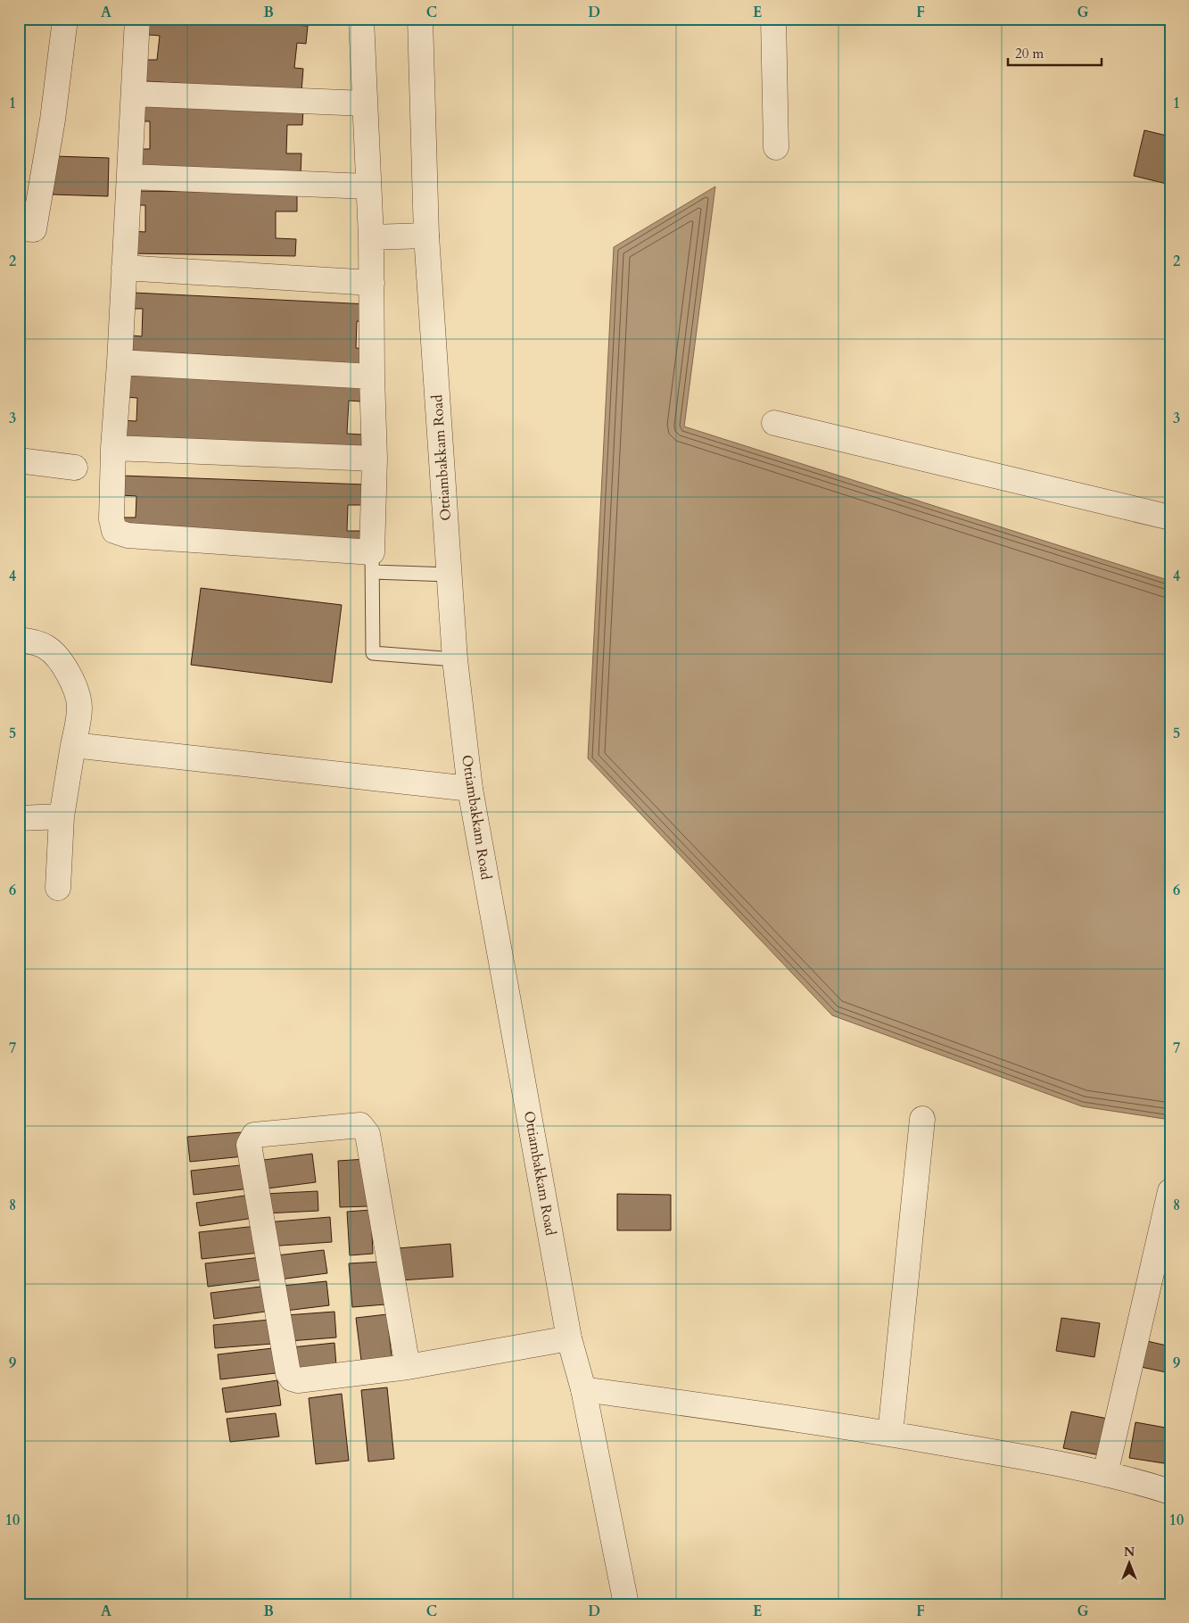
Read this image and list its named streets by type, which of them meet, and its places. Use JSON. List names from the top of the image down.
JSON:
{
  "streets": {
    "street": ["Ottiambakkam Road"]
  },
  "scale_bar": "20 m",
  "north": "top",
  "grid": {
    "columns": [
      "A",
      "B",
      "C",
      "D",
      "E",
      "F",
      "G"
    ],
    "rows": [
      "1",
      "2",
      "3",
      "4",
      "5",
      "6",
      "7",
      "8",
      "9",
      "10"
    ]
  }
}
